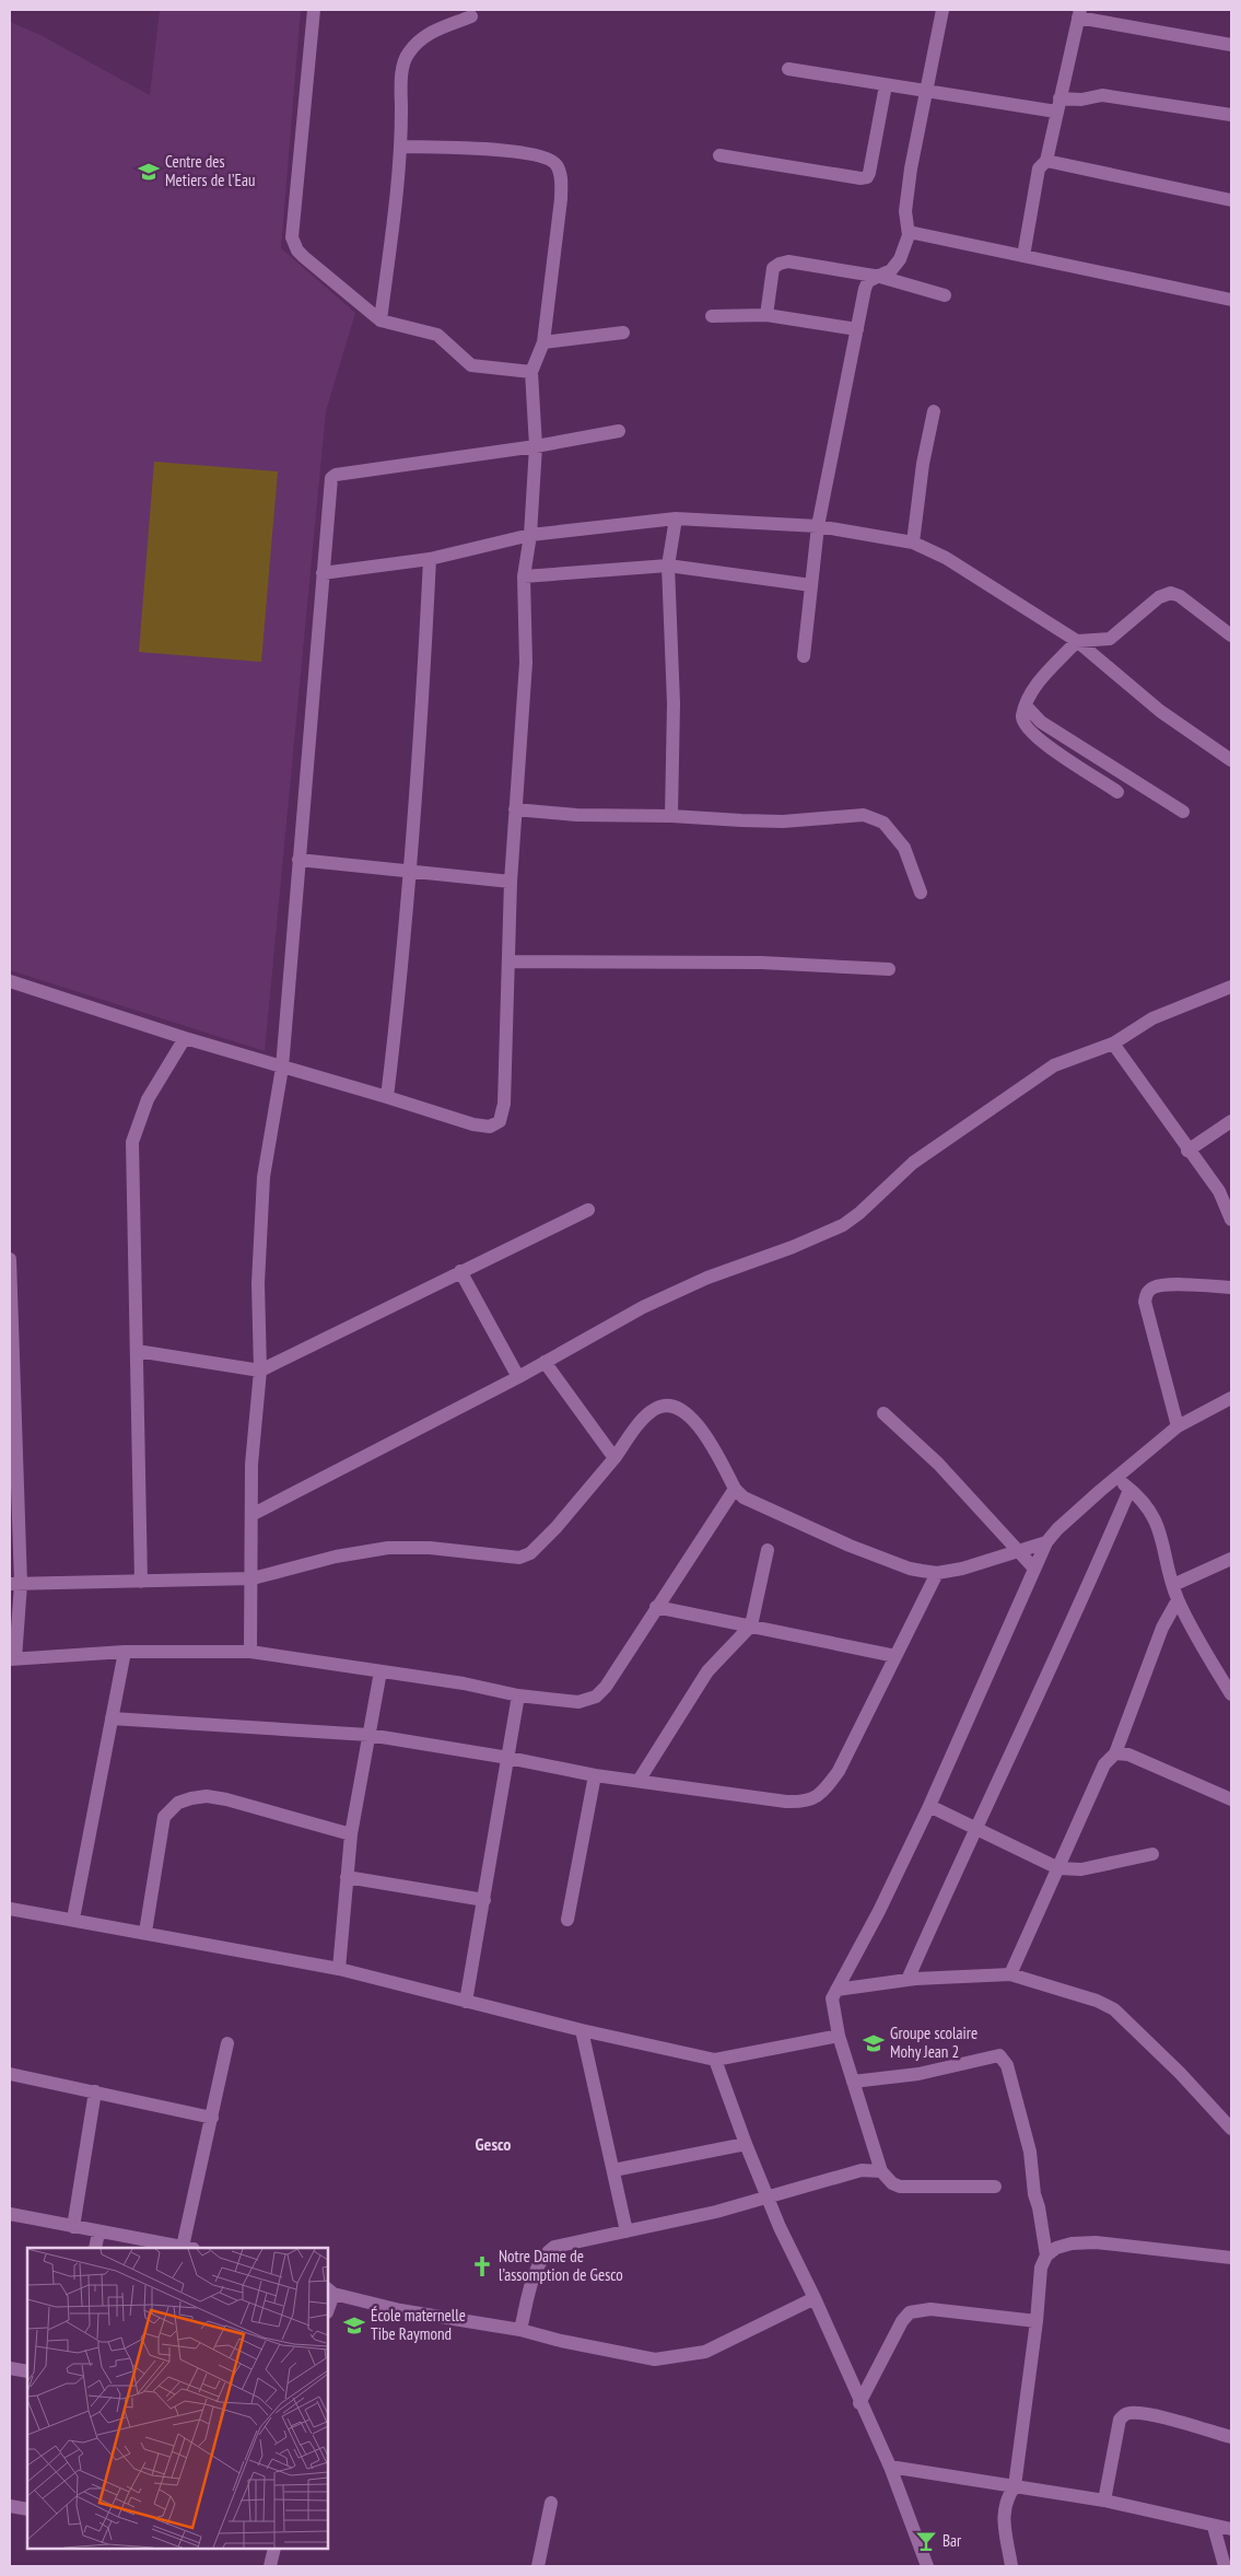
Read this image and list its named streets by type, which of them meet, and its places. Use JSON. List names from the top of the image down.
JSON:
{
  "districts": ["Gesco"],
  "places": {
    "school or university": ["Centre des Metiers de l’Eau", "Groupe scolaire Mohy Jean 2", "École maternelle Tibe Raymond"],
    "church": ["Notre Dame de l’assomption de Gesco"],
    "bar": ["Bar"]
  }
}
